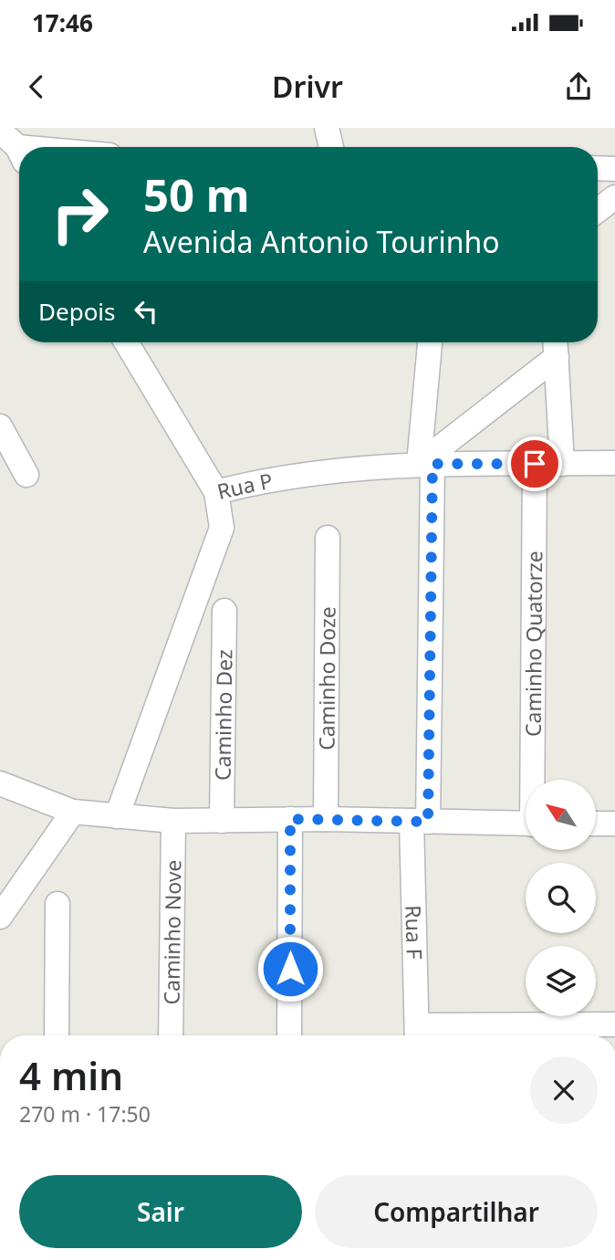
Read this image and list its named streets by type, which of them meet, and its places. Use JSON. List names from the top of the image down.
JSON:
{
  "streets": {
    "street": [
      "Rua P",
      "Caminho Quatorze",
      "Caminho Doze",
      "Caminho Dez",
      "Caminho Nove",
      "Rua F"
    ]
  },
  "crossings": [
    ["Rua P", "Caminho Quatorze"],
    ["Rua P", "Rua F"]
  ],
  "north": "top left",
  "page": {
    "status": "17:46",
    "header": "Drivr",
    "turn": ["50 m", "Avenida Antonio Tourinho"],
    "then": "Depois",
    "heading": ["4 min", "270 m · 17:50"],
    "buttons": ["Sair", "Compartilhar"]
  }
}
